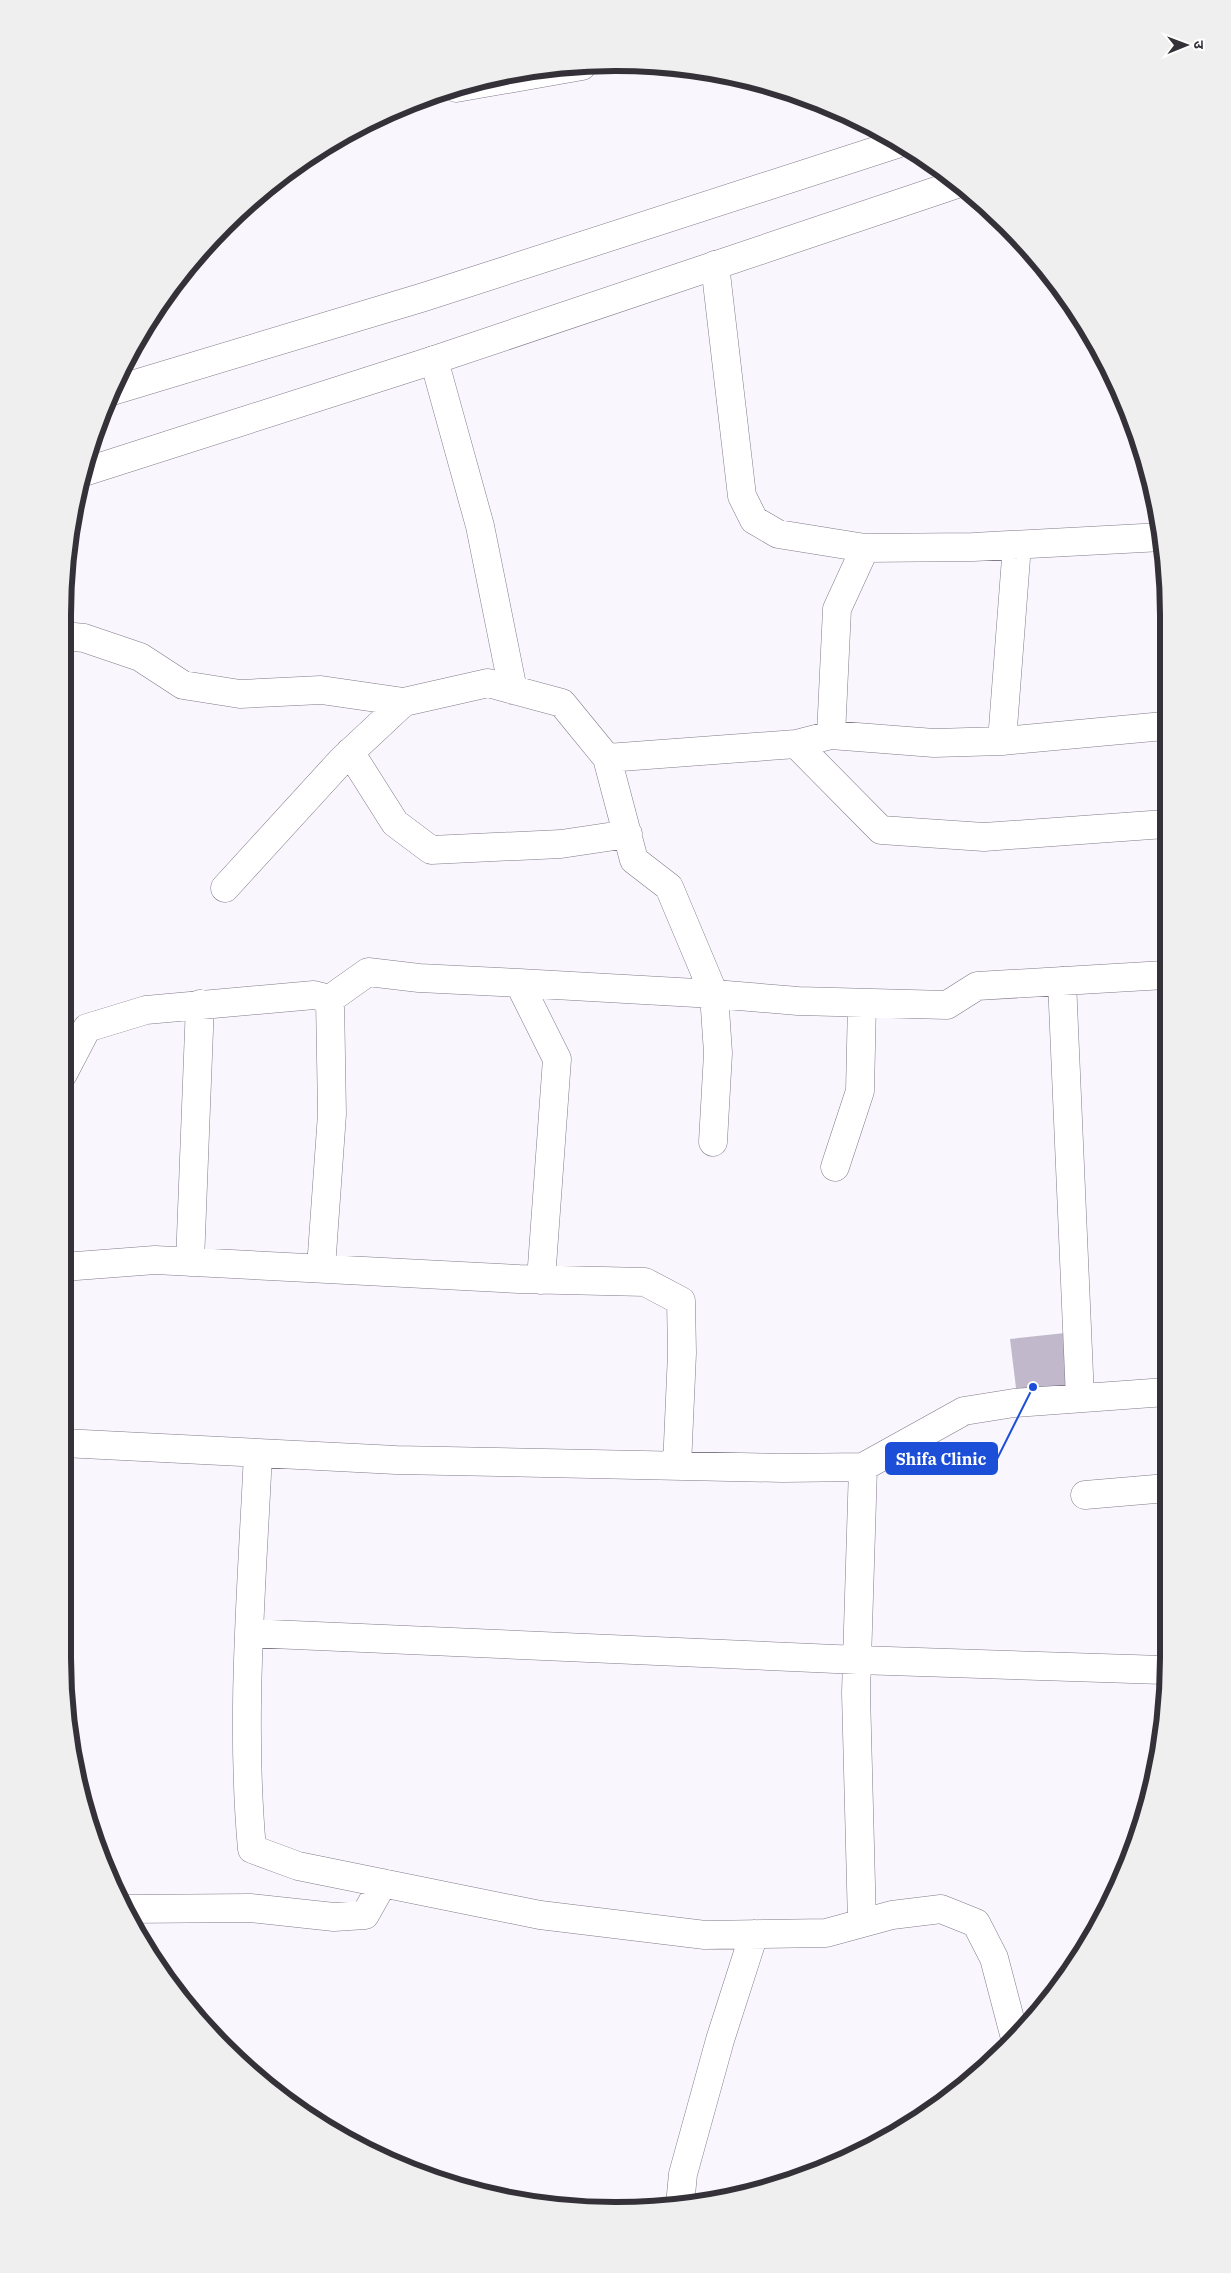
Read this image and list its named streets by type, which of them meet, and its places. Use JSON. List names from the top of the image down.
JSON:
{
  "places": ["Shifa Clinic"],
  "north": "right"
}
